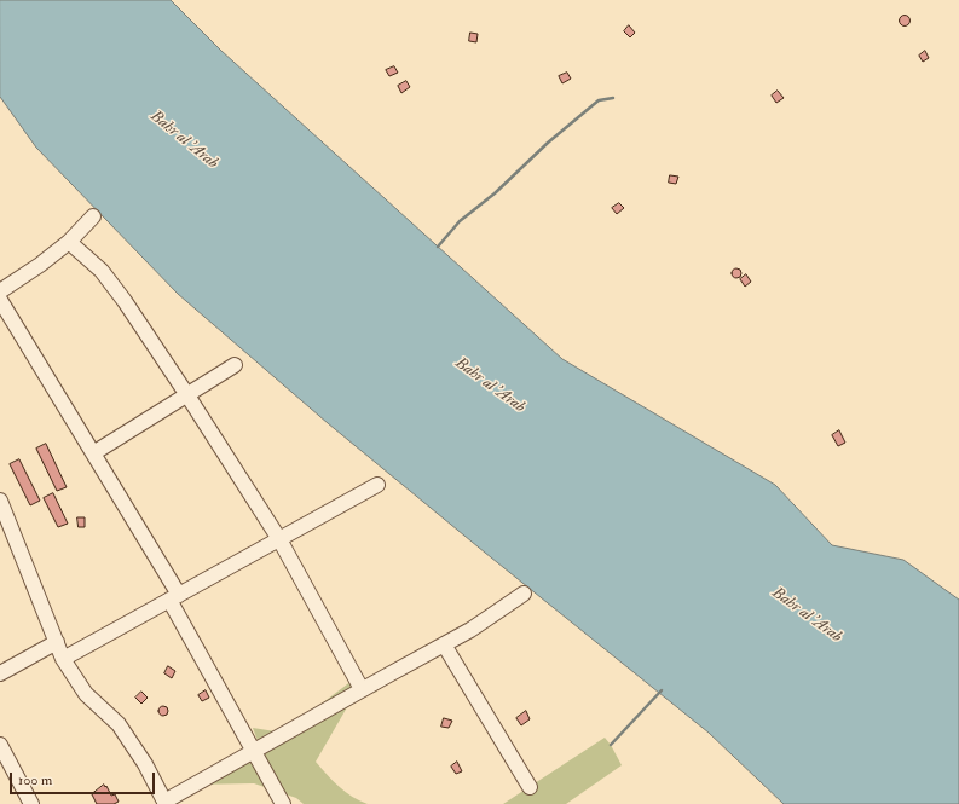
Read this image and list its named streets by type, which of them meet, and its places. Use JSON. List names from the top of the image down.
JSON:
{
  "water": ["Bahr al 'Arab"],
  "scale_bar": "100 m"
}
